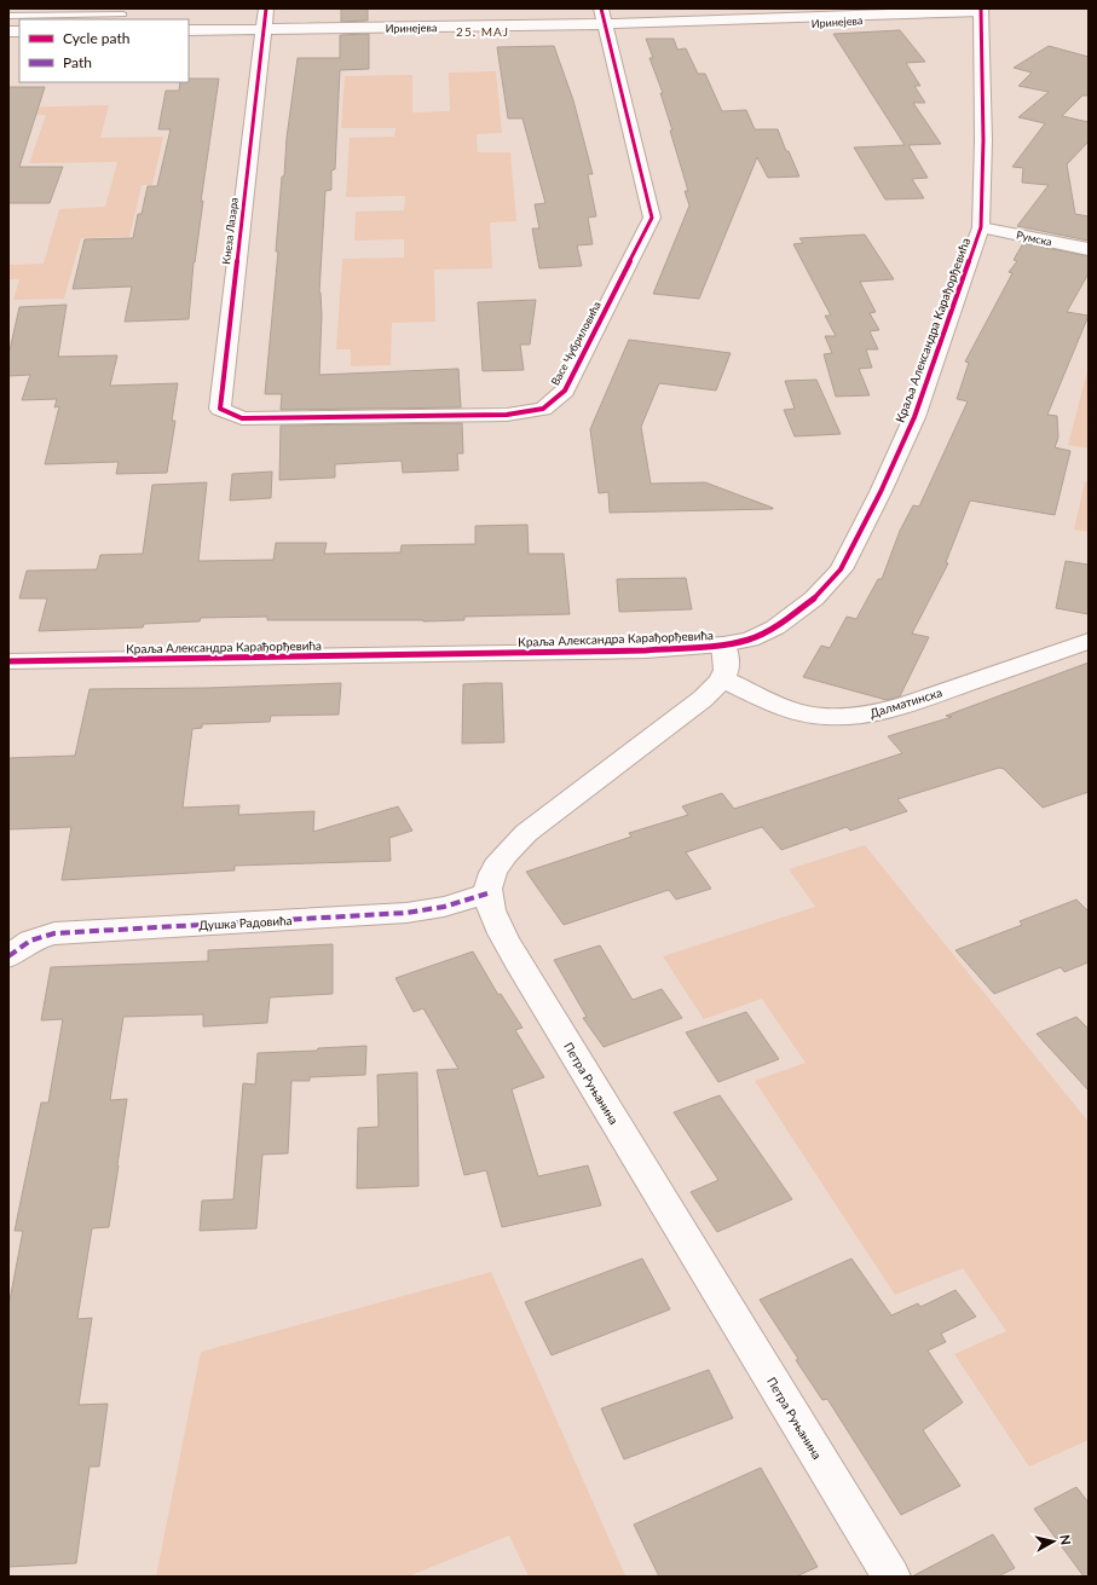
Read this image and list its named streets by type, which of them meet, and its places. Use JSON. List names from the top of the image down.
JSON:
{
  "streets": {
    "street": [
      "Иринејева",
      "Кнеза Лазара",
      "Румска",
      "Краља Александра Карађорђевића",
      "Васе Чубриловића",
      "Далматинска",
      "Душка Радовића",
      "Петра Руњанина"
    ]
  },
  "crossings": [
    ["Иринејева", "Кнеза Лазара"],
    ["Иринејева", "Краља Александра Карађорђевића"],
    ["Иринејева", "Васе Чубриловића"],
    ["Кнеза Лазара", "Васе Чубриловића"],
    ["Румска", "Краља Александра Карађорђевића"],
    ["Душка Радовића", "Петра Руњанина"]
  ],
  "districts": ["25. МАЈ"],
  "legend": ["Cycle path", "Path"],
  "north": "right"
}
